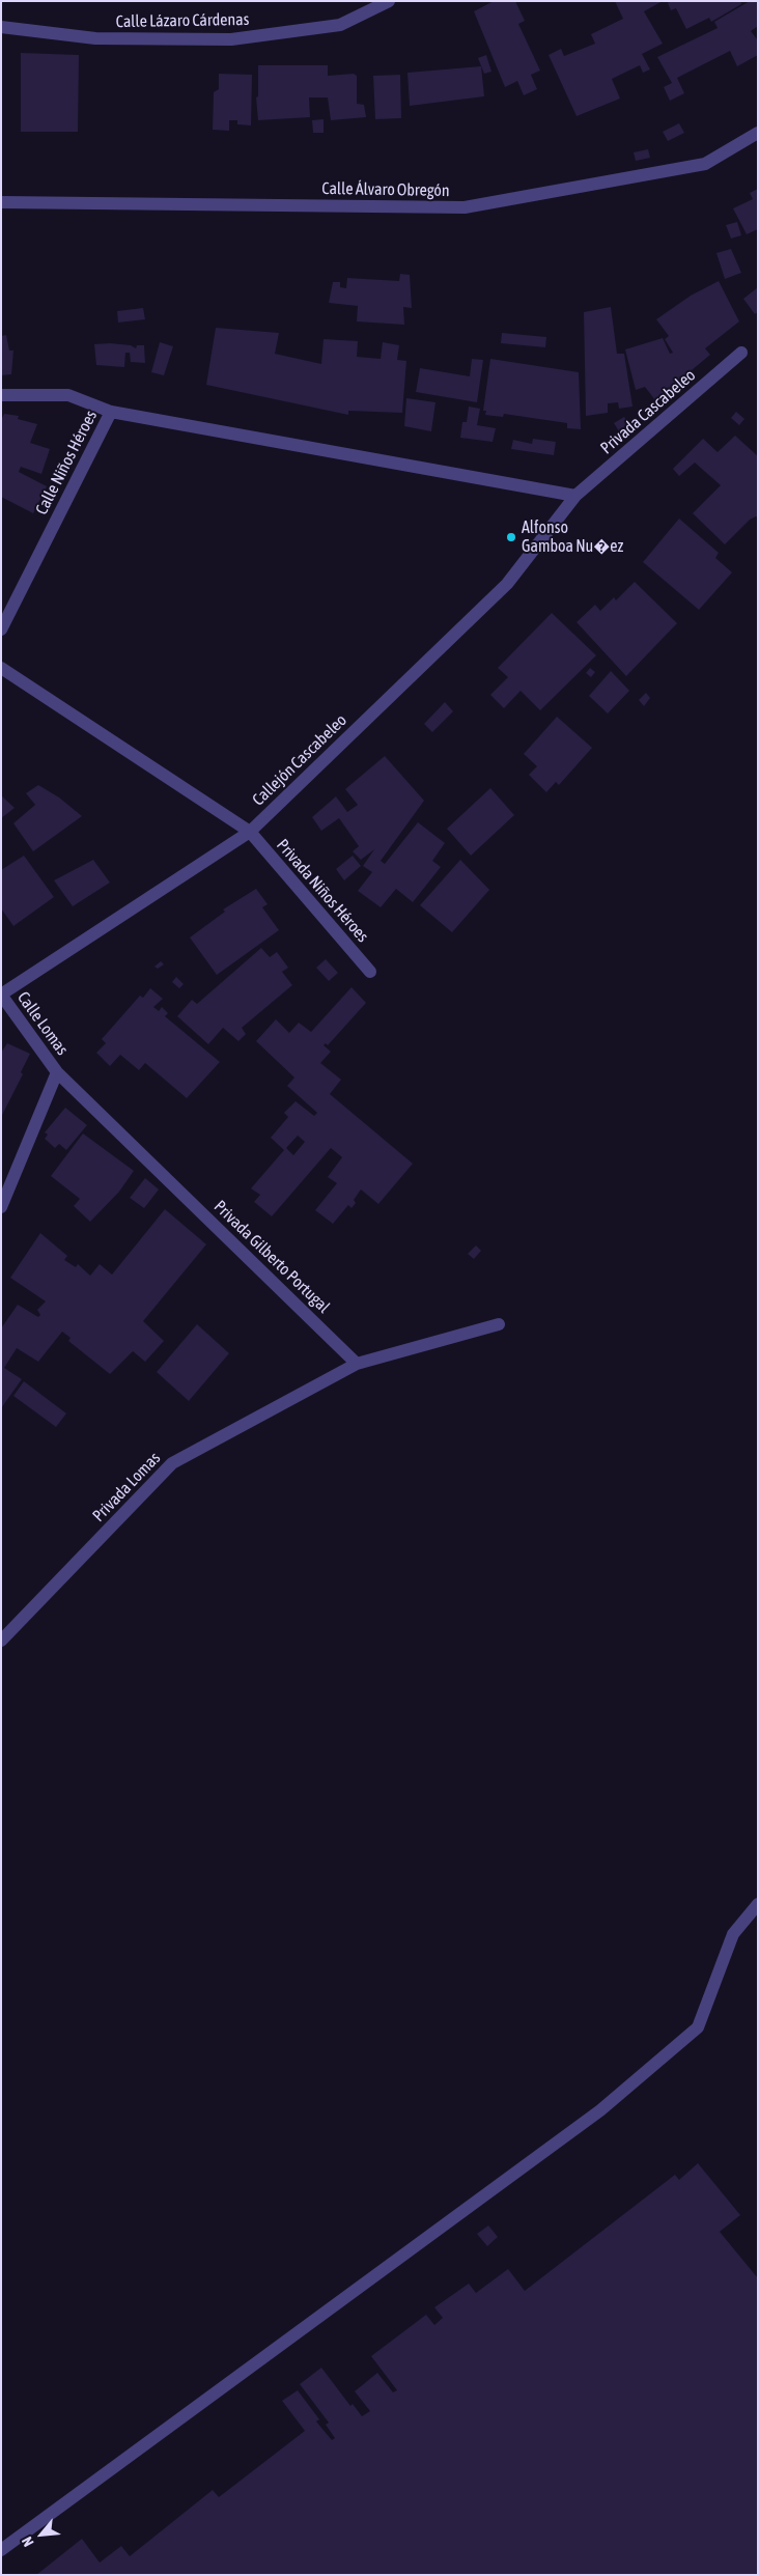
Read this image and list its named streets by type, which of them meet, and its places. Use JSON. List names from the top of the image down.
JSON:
{
  "streets": {
    "street": [
      "Calle Lázaro Cárdenas",
      "Calle Álvaro Obregón",
      "Privada Cascabeleo",
      "Calle Niños Héroes",
      "Callejón Cascabeleo",
      "Privada Niños Héroes",
      "Calle Lomas",
      "Privada Gilberto Portugal",
      "Privada Lomas"
    ]
  },
  "crossings": [
    ["Privada Cascabeleo", "Callejón Cascabeleo"],
    ["Callejón Cascabeleo", "Privada Niños Héroes"],
    ["Callejón Cascabeleo", "Calle Lomas"],
    ["Calle Lomas", "Privada Gilberto Portugal"],
    ["Privada Gilberto Portugal", "Privada Lomas"]
  ],
  "places": ["Alfonso Gamboa Nu�ez"],
  "north": "bottom left"
}
